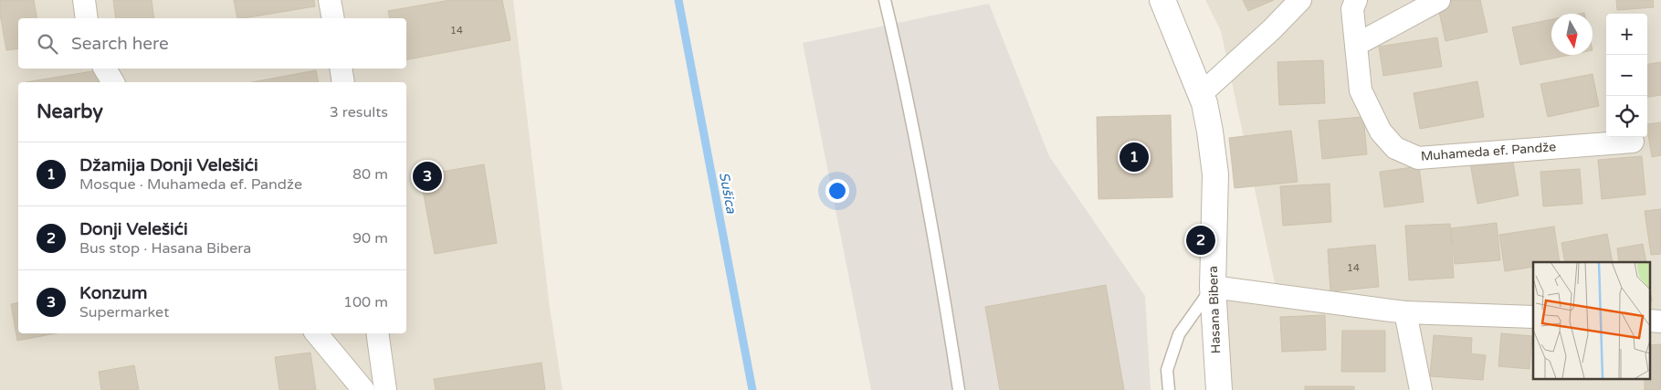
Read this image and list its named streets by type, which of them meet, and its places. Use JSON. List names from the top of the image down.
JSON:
{
  "streets": {
    "street": ["Muhameda ef. Pandže", "Hasana Bibera"]
  },
  "water": ["Sušica"],
  "house_numbers": ["14", "14"],
  "north": "bottom",
  "page": {
    "map_buttons": ["+", "−"],
    "search": "Search here",
    "heading": ["Nearby", "3 results"],
    "pins": ["1", "3", "2"],
    "list": [
      {
        "mark": "1",
        "name": "Džamija Donji Velešići",
        "note": "Mosque · Muhameda ef. Pandže",
        "value": "80 m"
      },
      {
        "mark": "2",
        "name": "Donji Velešići",
        "note": "Bus stop · Hasana Bibera",
        "value": "90 m"
      },
      {
        "mark": "3",
        "name": "Konzum",
        "note": "Supermarket",
        "value": "100 m"
      }
    ]
  }
}
